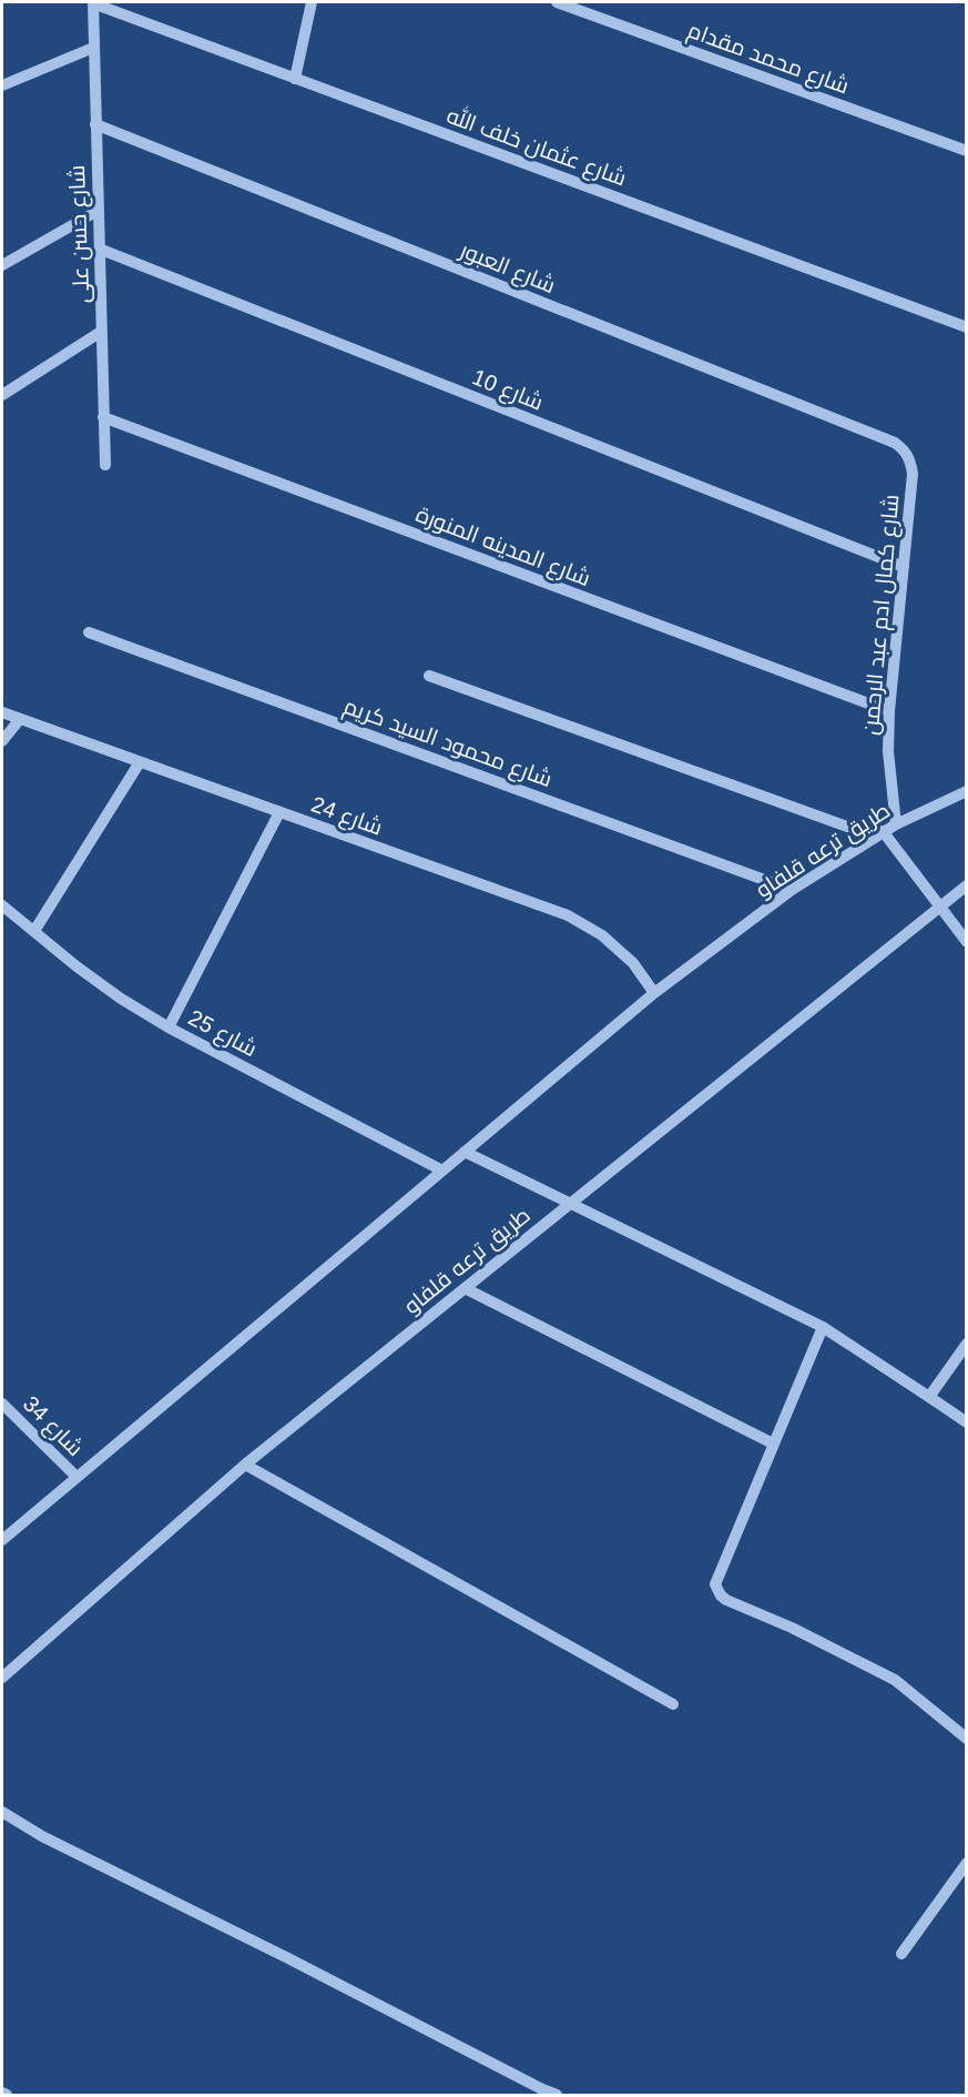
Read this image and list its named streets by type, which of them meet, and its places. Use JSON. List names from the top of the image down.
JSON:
{
  "streets": {
    "street": [
      "شارع محمد مقدام",
      "شارع عثمان خلف الله",
      "شارع حسن على",
      "شارع العبور",
      "شارع 10",
      "شارع المدينه المنورة",
      "شارع كمال ادم عبد الرحمن",
      "شارع محمود السيد كريم",
      "شارع 24",
      "طريق ترعه قلفاو",
      "شارع 25",
      "شارع 34"
    ]
  },
  "crossings": [
    ["شارع عثمان خلف الله", "شارع حسن على"],
    ["شارع حسن على", "شارع العبور"],
    ["شارع حسن على", "شارع 10"],
    ["شارع حسن على", "شارع المدينه المنورة"],
    ["شارع العبور", "شارع كمال ادم عبد الرحمن"],
    ["شارع 10", "شارع كمال ادم عبد الرحمن"],
    ["شارع المدينه المنورة", "شارع كمال ادم عبد الرحمن"],
    ["شارع كمال ادم عبد الرحمن", "طريق ترعه قلفاو"],
    ["شارع محمود السيد كريم", "طريق ترعه قلفاو"],
    ["شارع 24", "طريق ترعه قلفاو"],
    ["طريق ترعه قلفاو", "شارع 25"],
    ["طريق ترعه قلفاو", "شارع 34"]
  ]
}
